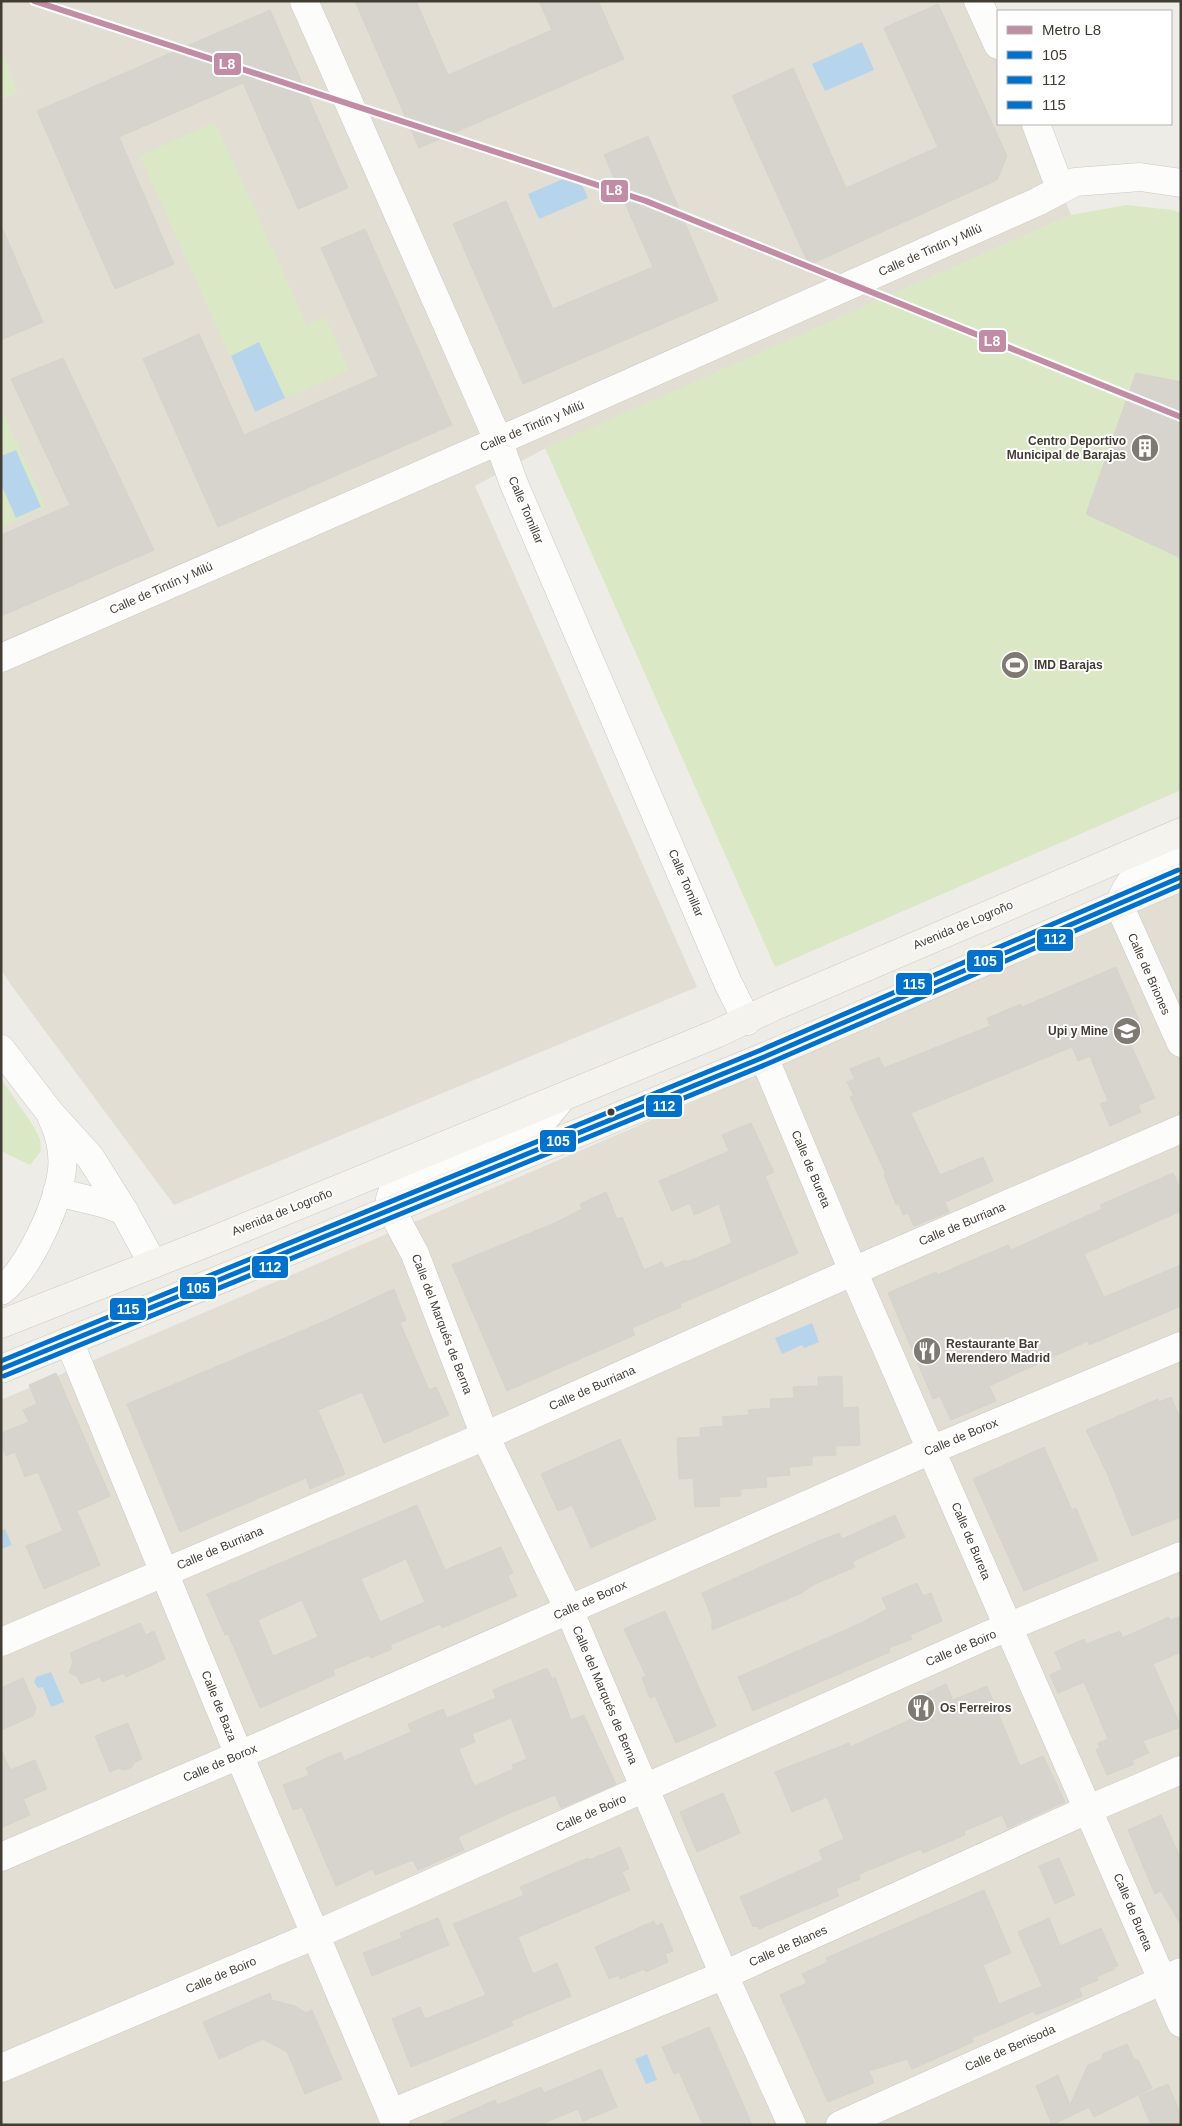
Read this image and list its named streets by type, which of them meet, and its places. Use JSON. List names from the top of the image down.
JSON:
{
  "streets": {
    "main road": ["Avenida de Logroño"],
    "street": [
      "Calle de Tintín y Milú",
      "Calle Tomillar",
      "Calle de Briones",
      "Calle de Bureta",
      "Calle de Burriana",
      "Calle del Marqués de Berna",
      "Calle de Borox",
      "Calle de Boiro",
      "Calle de Baza",
      "Calle de Blanes",
      "Calle de Benisoda"
    ]
  },
  "crossings": [
    ["Calle de Tintín y Milú", "Calle Tomillar"],
    ["Calle Tomillar", "Avenida de Logroño"],
    ["Calle de Bureta", "Calle de Burriana"],
    ["Calle de Bureta", "Calle de Borox"],
    ["Calle de Bureta", "Calle de Boiro"],
    ["Calle de Bureta", "Calle de Blanes"],
    ["Calle de Bureta", "Calle de Benisoda"],
    ["Calle de Burriana", "Calle del Marqués de Berna"],
    ["Calle de Burriana", "Calle de Baza"],
    ["Calle del Marqués de Berna", "Calle de Borox"],
    ["Calle del Marqués de Berna", "Calle de Boiro"],
    ["Calle del Marqués de Berna", "Calle de Blanes"],
    ["Calle de Borox", "Calle de Baza"],
    ["Calle de Boiro", "Calle de Baza"],
    ["Calle de Baza", "Calle de Blanes"]
  ],
  "places": {
    "building": ["Centro Deportivo Municipal de Barajas"],
    "sports": ["IMD Barajas"],
    "school or university": ["Upi y Mine"],
    "restaurant": ["Restaurante Bar Merendero Madrid", "Os Ferreiros"]
  },
  "lines": [
    "metro line L8",
    "transit line 115",
    "transit line 105",
    "transit line 112"
  ],
  "legend": [
    "Metro L8",
    "105",
    "112",
    "115"
  ]
}
